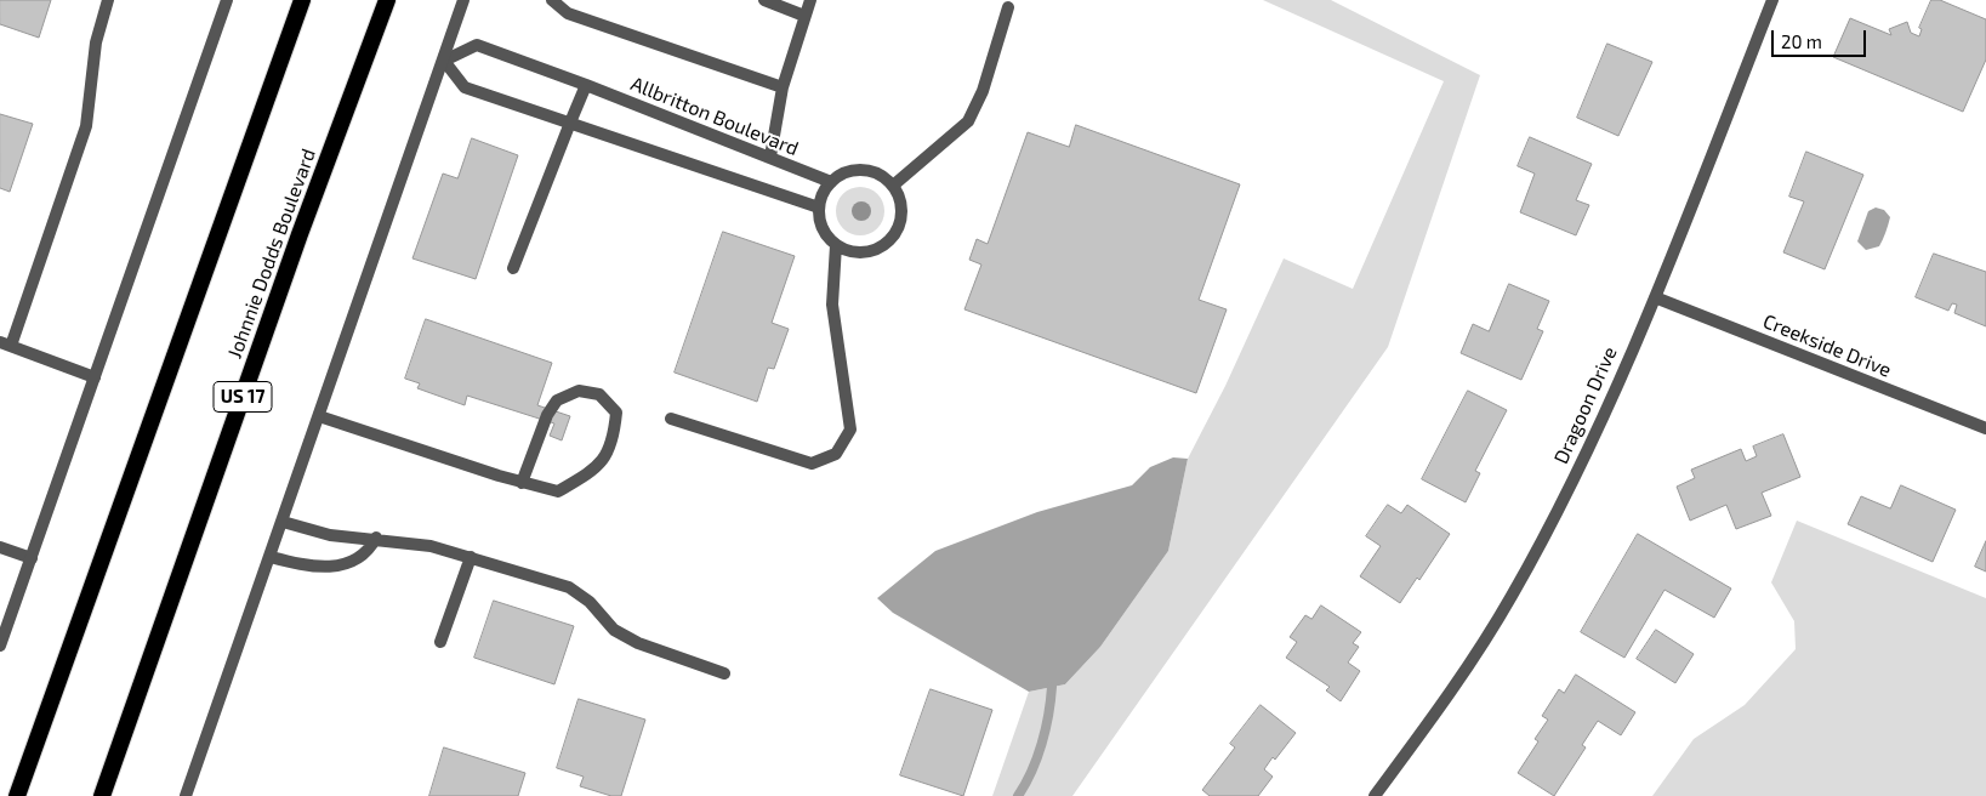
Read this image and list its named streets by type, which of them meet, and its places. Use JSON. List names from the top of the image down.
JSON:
{
  "streets": {
    "highway": ["Johnnie Dodds Boulevard", "US 17"],
    "street": ["Allbritton Boulevard", "Creekside Drive", "Dragoon Drive"]
  },
  "crossings": [
    ["Creekside Drive", "Dragoon Drive"]
  ],
  "scale_bar": "20 m"
}
